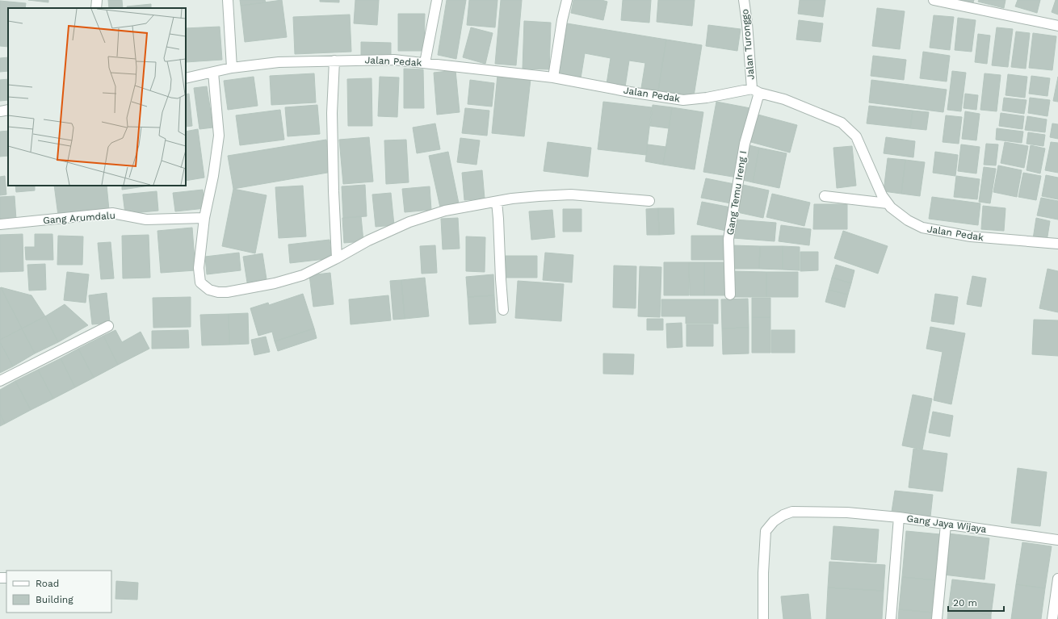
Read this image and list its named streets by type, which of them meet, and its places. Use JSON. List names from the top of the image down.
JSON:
{
  "streets": {
    "street": [
      "Jalan Turonggo",
      "Jalan Pedak",
      "Gang Temu Ireng I",
      "Gang Arumdalu",
      "Gang Jaya Wijaya"
    ]
  },
  "crossings": [
    ["Jalan Turonggo", "Jalan Pedak"],
    ["Jalan Turonggo", "Gang Temu Ireng I"],
    ["Jalan Pedak", "Gang Temu Ireng I"]
  ],
  "legend": ["Road", "Building"],
  "scale_bar": "20 m"
}
